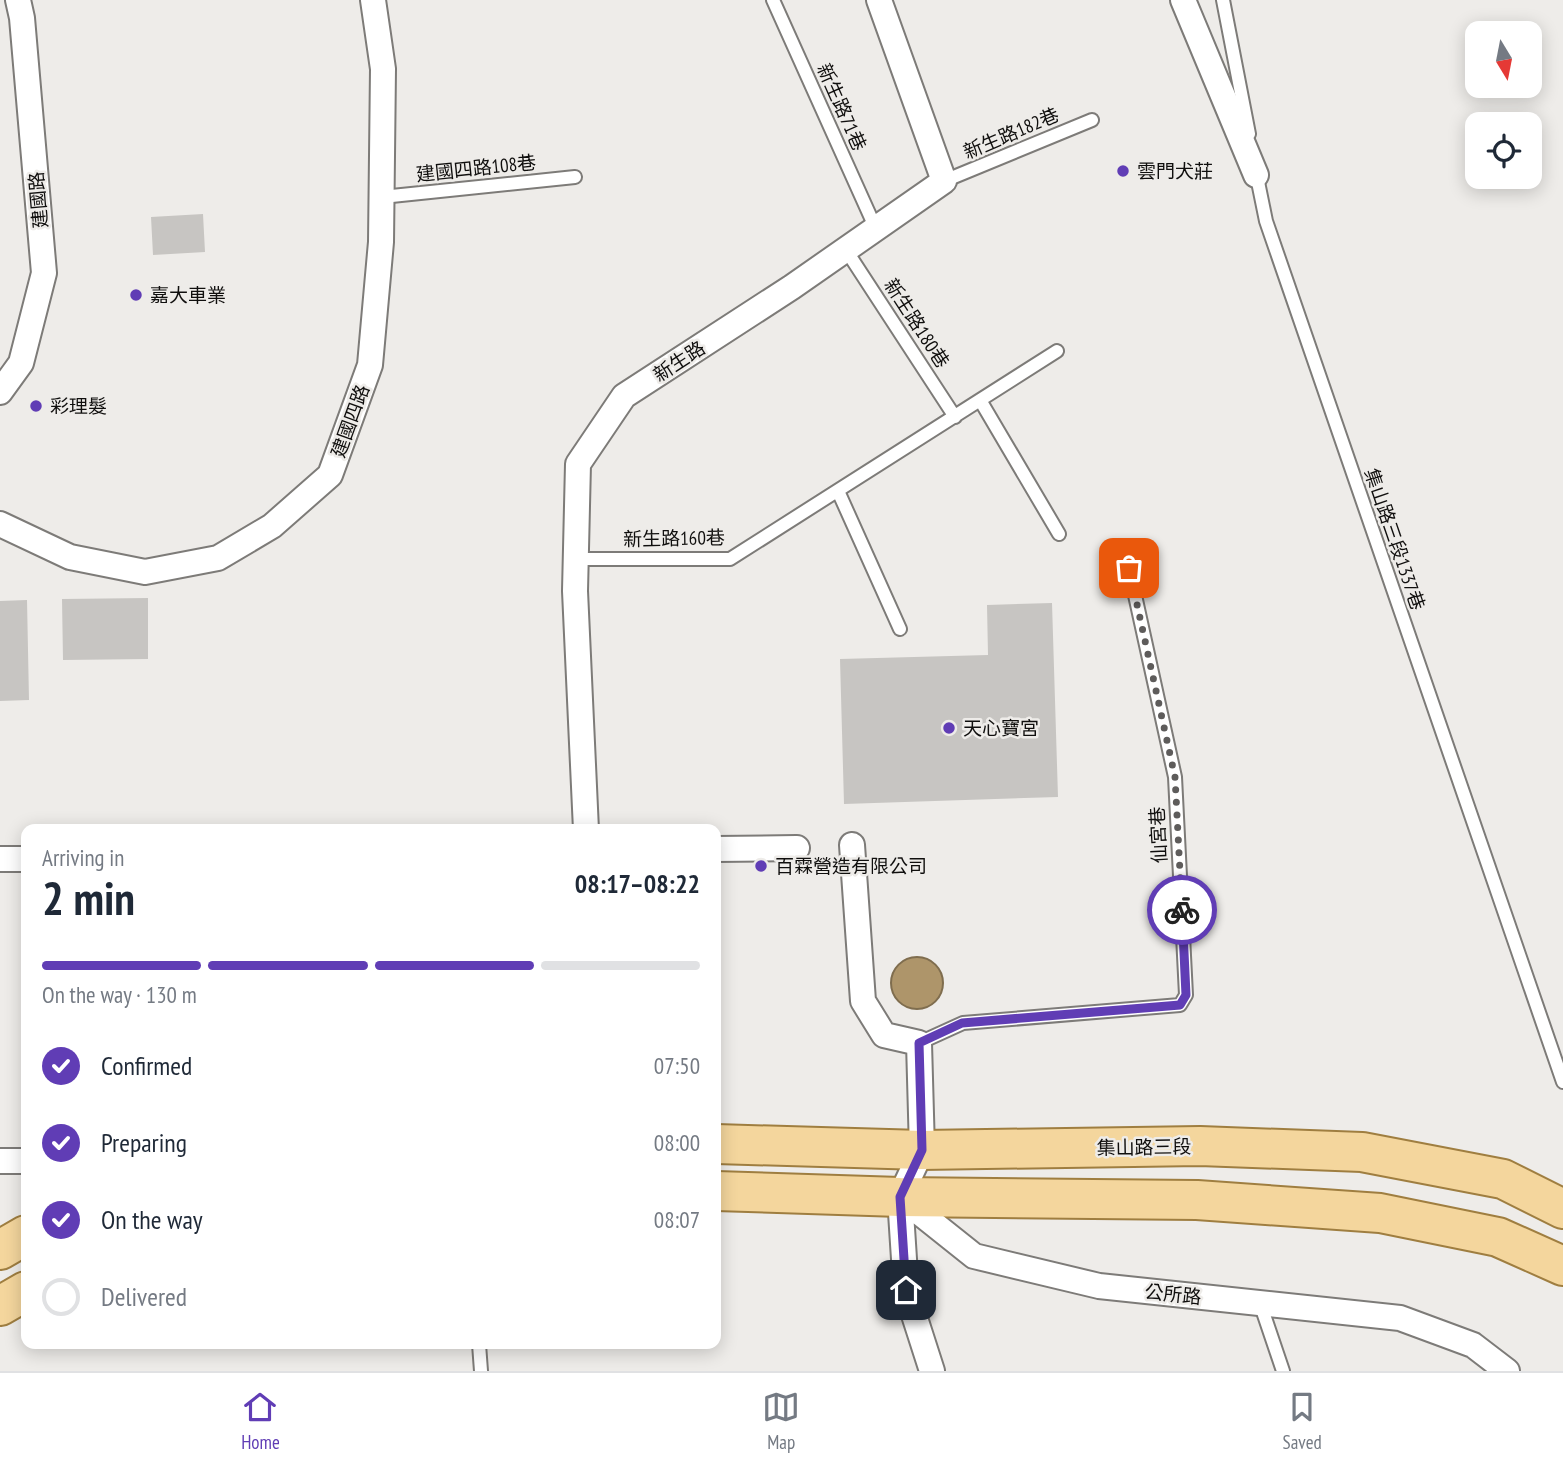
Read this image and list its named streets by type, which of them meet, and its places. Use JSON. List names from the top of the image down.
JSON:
{
  "streets": {
    "main road": ["集山路三段"],
    "street": [
      "建國路",
      "新生路",
      "建國四路",
      "公所路"
    ],
    "lane": [
      "新生路71巷",
      "新生路182巷",
      "建國四路108巷",
      "新生路180巷",
      "新生路160巷",
      "集山路三段1337巷",
      "仙宮巷"
    ]
  },
  "crossings": [
    ["新生路71巷", "新生路"],
    ["新生路182巷", "新生路"],
    ["建國四路108巷", "建國四路"],
    ["新生路180巷", "新生路"],
    ["新生路180巷", "新生路160巷"],
    ["新生路", "新生路160巷"]
  ],
  "places": [
    "雲門犬莊",
    "嘉大車業",
    "彩理髮",
    "天心寶宮",
    "百霖營造有限公司"
  ],
  "north": "bottom",
  "page": {
    "heading": ["2 min", "Arriving in", "08:17–08:22"],
    "bar": "On the way · 130 m",
    "list": [
      ["Confirmed", "07:50"],
      ["Preparing", "08:00"],
      ["On the way", "08:07"],
      "Delivered"
    ],
    "tabs": ["Home", "Map", "Saved"]
  }
}
